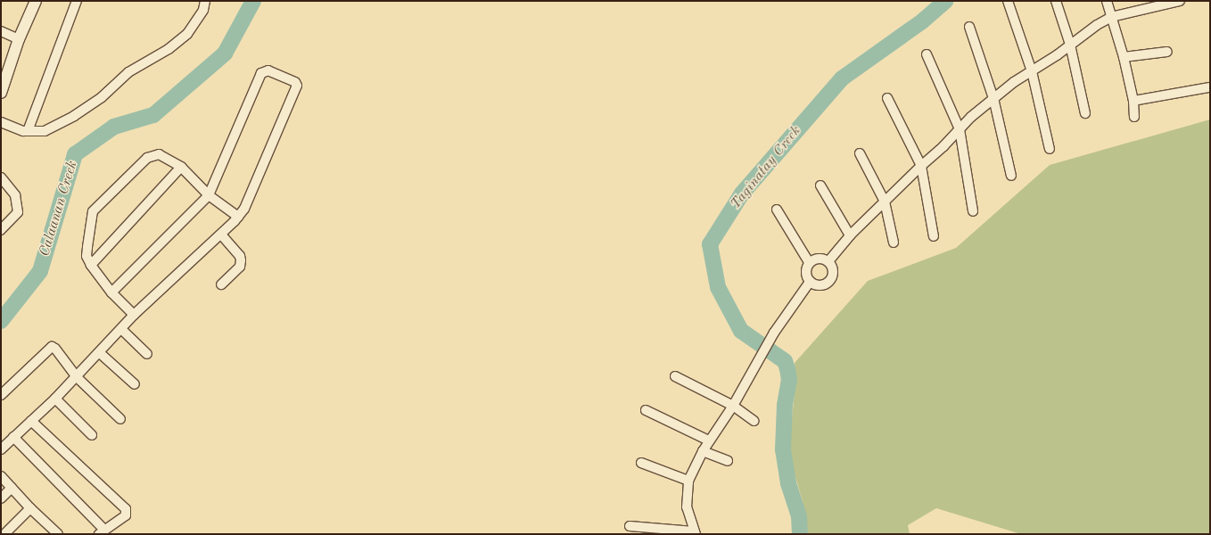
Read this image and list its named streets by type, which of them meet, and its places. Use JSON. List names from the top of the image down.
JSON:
{
  "water": ["Taginatay Creek", "Calaanan Creek"]
}
